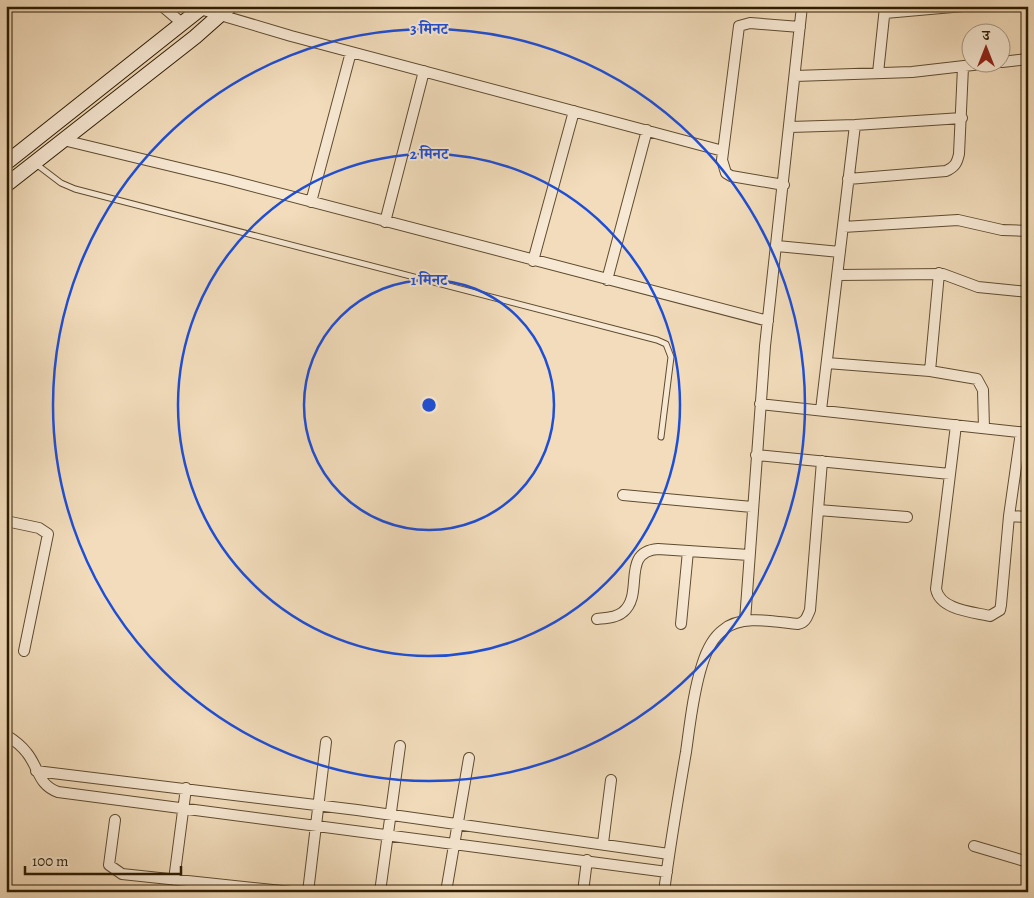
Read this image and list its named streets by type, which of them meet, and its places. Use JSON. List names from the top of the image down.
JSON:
{
  "scale_bar": "100 m",
  "north": "top",
  "rings": ["3 मिनट", "2 मिनट", "1 मिनट"]
}
